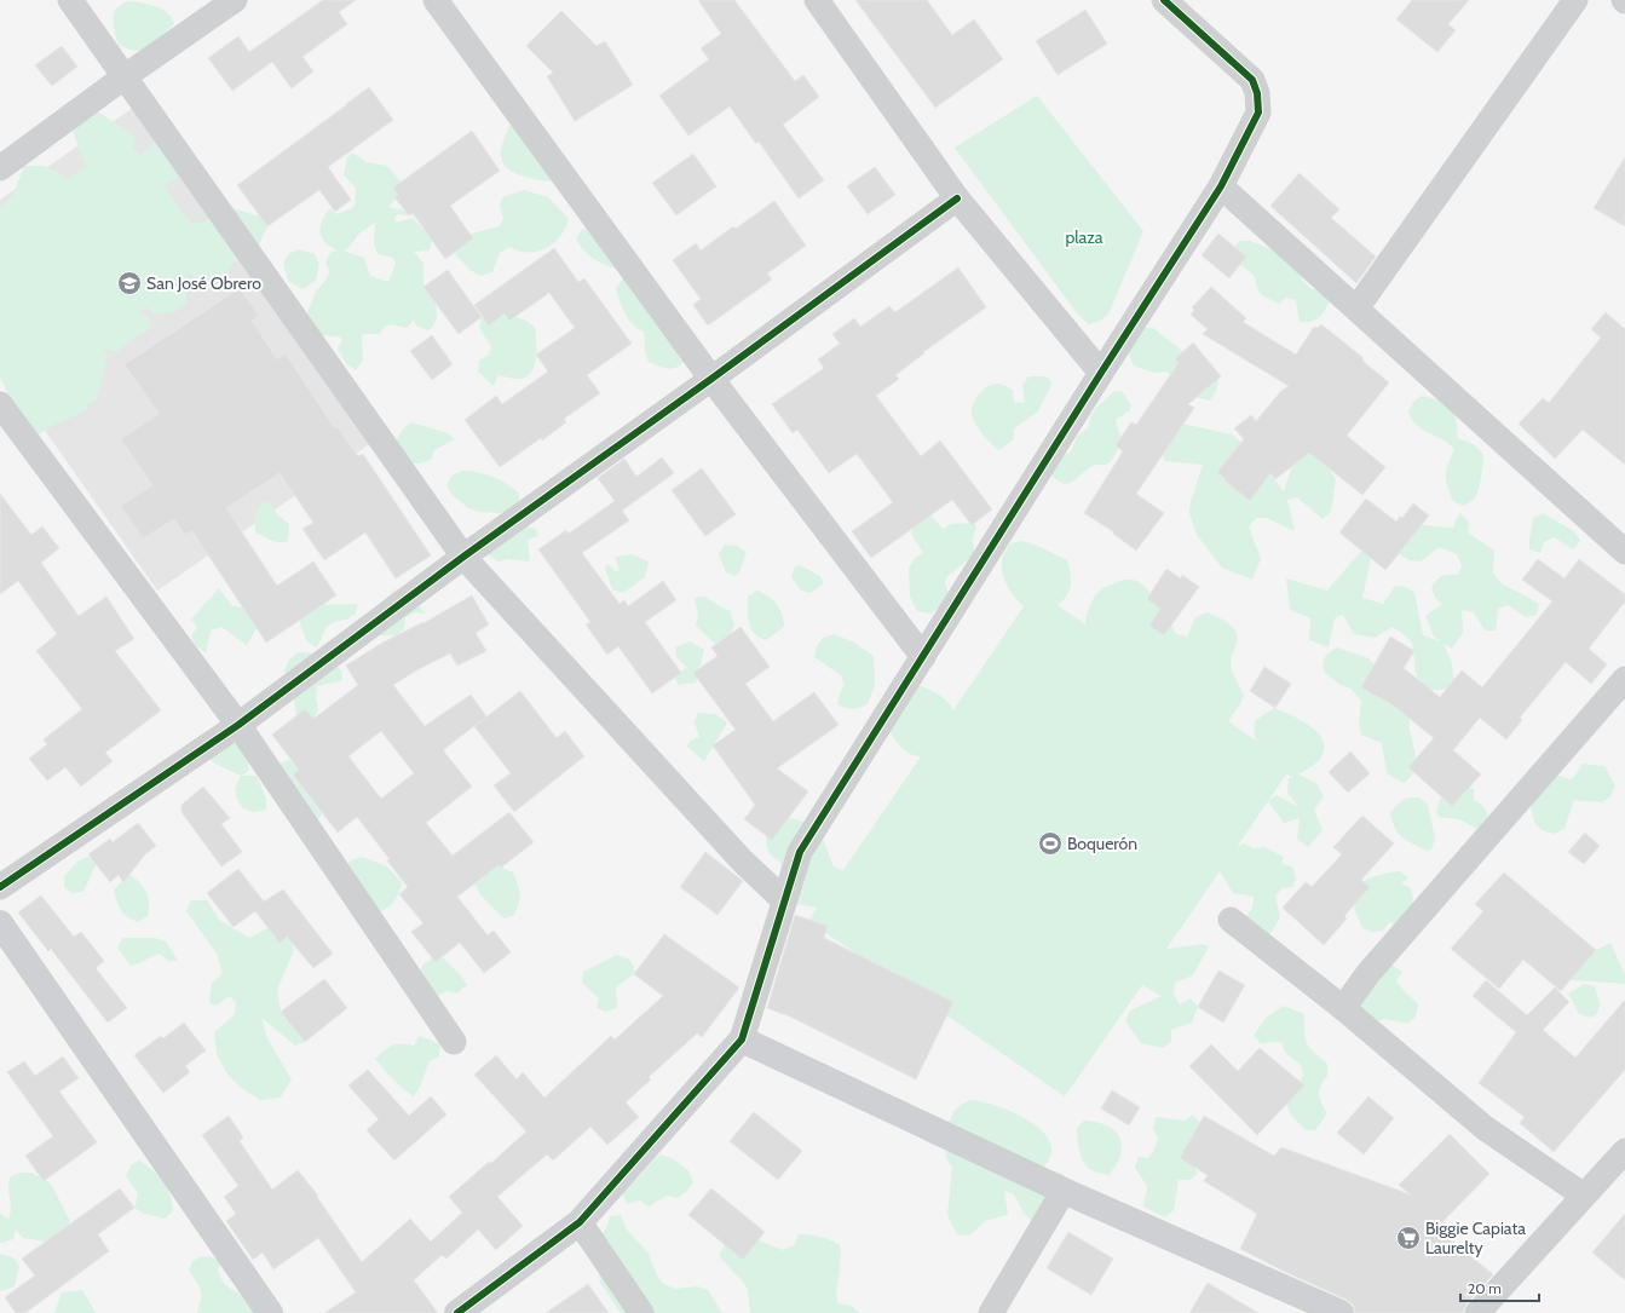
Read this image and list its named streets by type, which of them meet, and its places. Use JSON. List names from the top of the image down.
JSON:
{
  "parks": ["plaza"],
  "places": {
    "school or university": ["San José Obrero"],
    "sports": ["Boquerón"],
    "supermarket": ["Biggie Capiata Laurelty"]
  },
  "scale_bar": "20 m"
}
